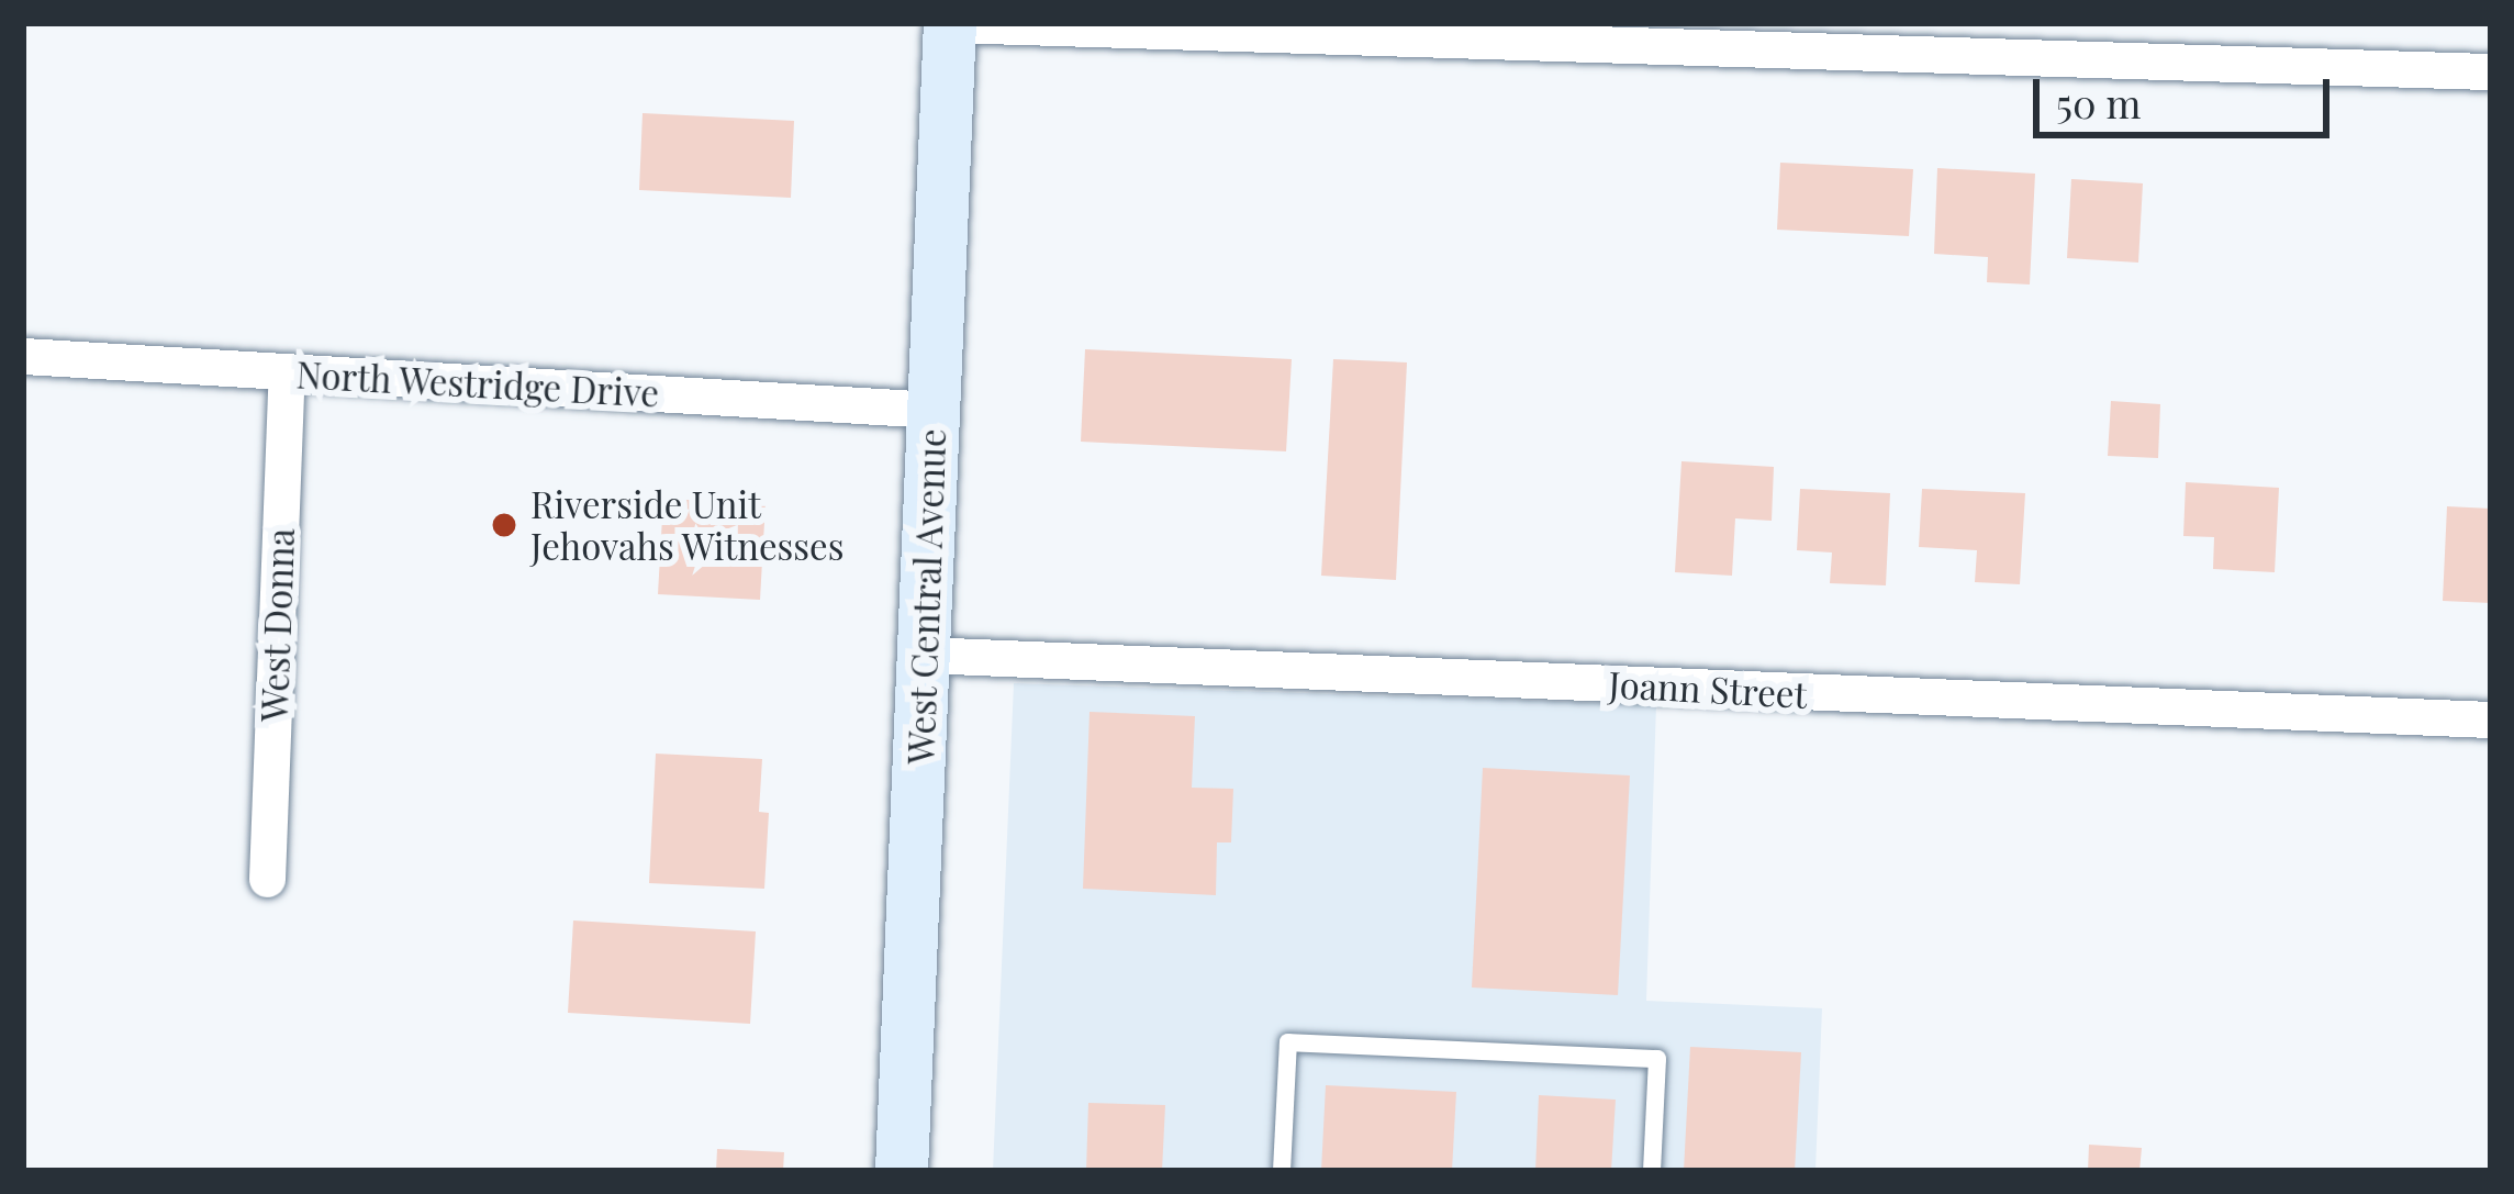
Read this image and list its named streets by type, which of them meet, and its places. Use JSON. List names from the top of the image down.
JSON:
{
  "streets": {
    "main road": ["West Central Avenue"],
    "street": ["North Westridge Drive", "West Donna", "Joann Street"]
  },
  "crossings": [
    ["North Westridge Drive", "West Central Avenue"],
    ["North Westridge Drive", "West Donna"],
    ["West Central Avenue", "Joann Street"]
  ],
  "places": ["Riverside Unit Jehovahs Witnesses"],
  "scale_bar": "50 m"
}
